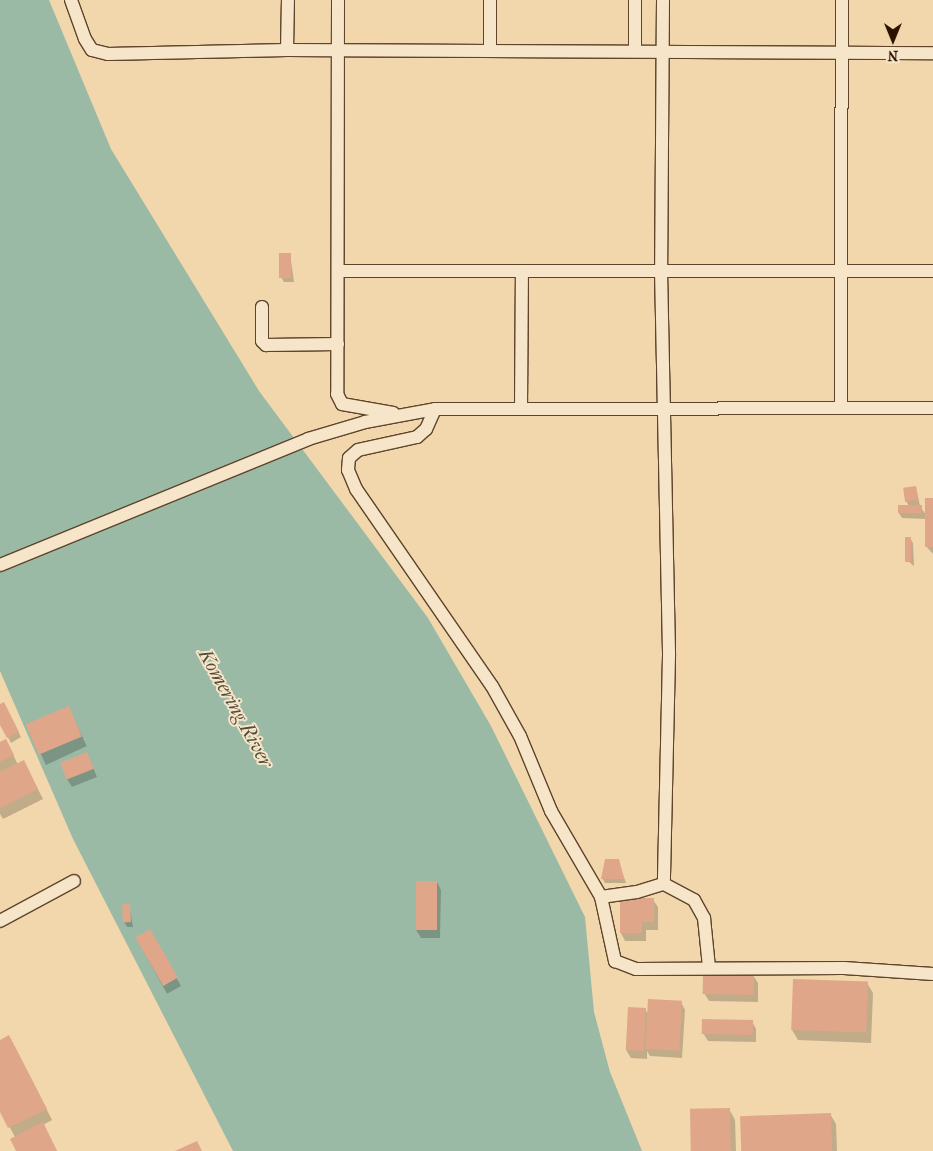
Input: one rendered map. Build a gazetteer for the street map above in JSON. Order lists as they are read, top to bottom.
{
  "water": ["Komering River"],
  "north": "bottom"
}
